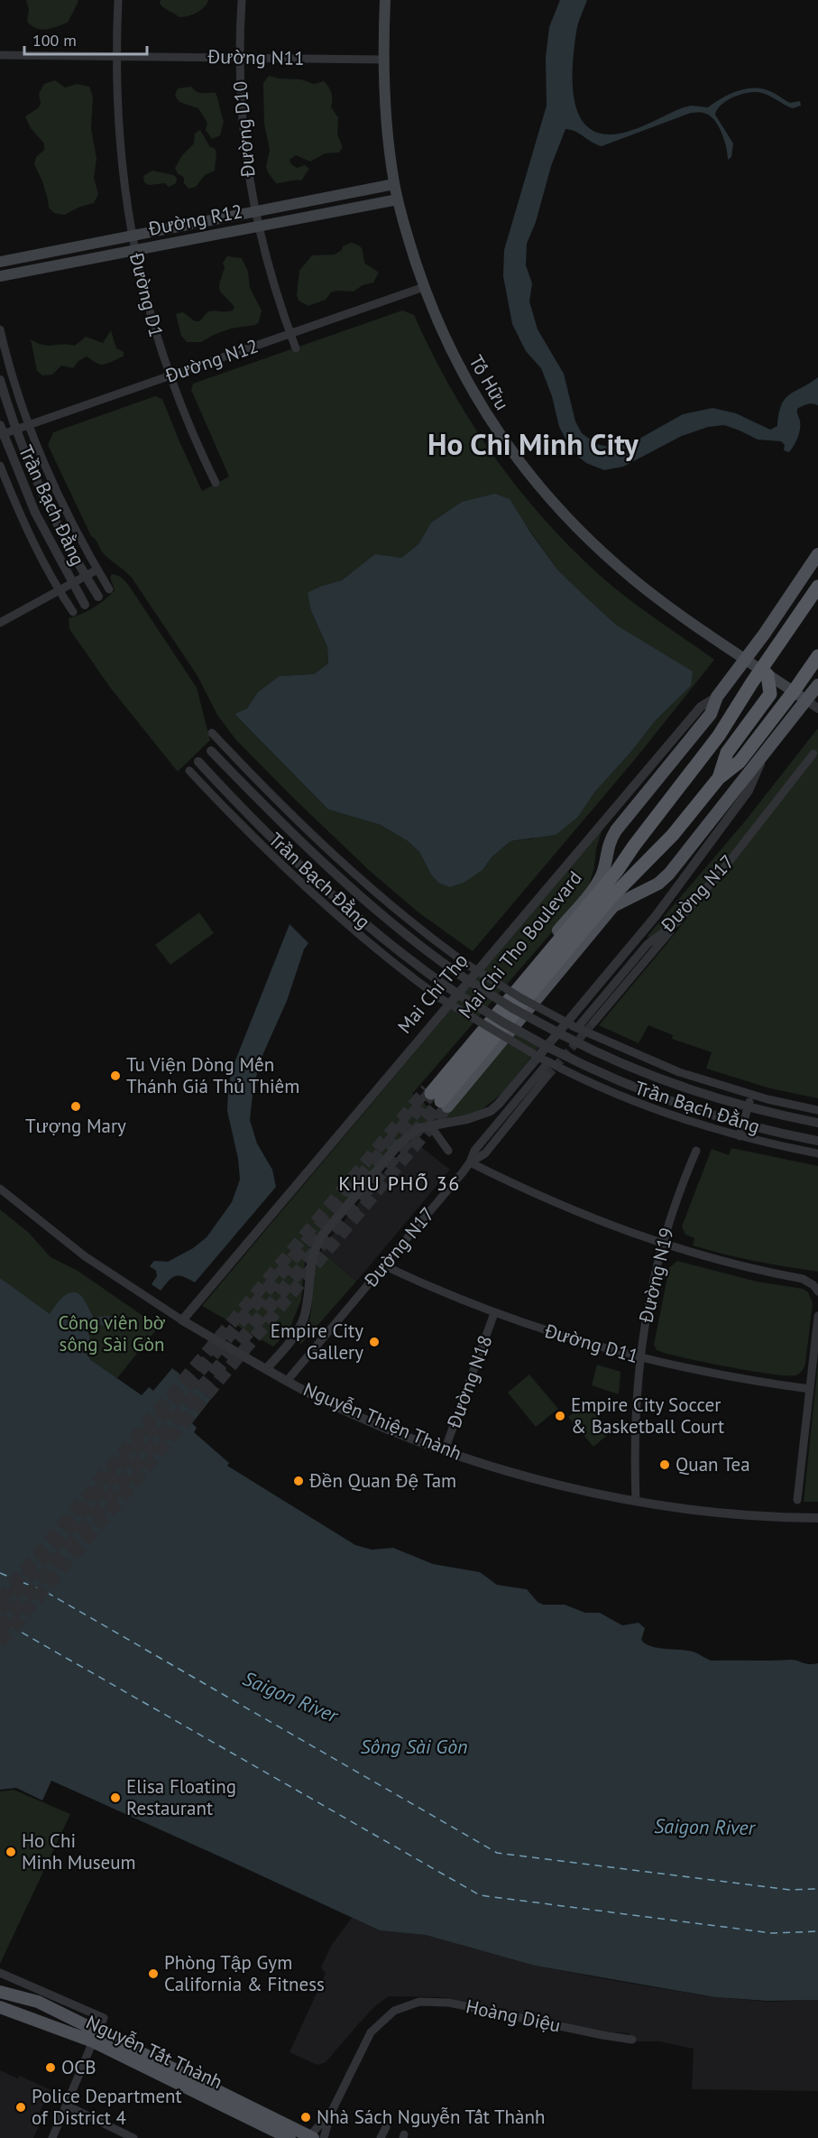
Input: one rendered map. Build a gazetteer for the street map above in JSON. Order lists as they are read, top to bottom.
{
  "streets": {
    "highway": ["Mai Chi Tho Boulevard"],
    "main road": ["Đường R12", "Tố Hữu", "Nguyễn Tất Thành"],
    "street": [
      "Đường N11",
      "Đường D10",
      "Đường D1",
      "Đường N12",
      "Trần Bạch Đằng",
      "Đường N17",
      "Mai Chí Thọ",
      "Đường N19",
      "Đường D11",
      "Đường N18",
      "Nguyễn Thiện Thành"
    ]
  },
  "crossings": [
    ["Đường N11", "Đường D10"],
    ["Đường N11", "Đường D1"],
    ["Đường N11", "Tố Hữu"],
    ["Đường D10", "Đường R12"],
    ["Đường D10", "Đường N12"],
    ["Đường R12", "Đường D1"],
    ["Đường R12", "Tố Hữu"],
    ["Đường D1", "Đường N12"],
    ["Đường N12", "Tố Hữu"],
    ["Đường N12", "Trần Bạch Đằng"],
    ["Tố Hữu", "Mai Chi Tho Boulevard"],
    ["Đường N17", "Đường D11"],
    ["Đường N17", "Nguyễn Thiện Thành"],
    ["Mai Chi Tho Boulevard", "Mai Chí Thọ"],
    ["Mai Chí Thọ", "Nguyễn Thiện Thành"],
    ["Đường N19", "Đường D11"],
    ["Đường N19", "Nguyễn Thiện Thành"],
    ["Đường D11", "Đường N18"],
    ["Đường N18", "Nguyễn Thiện Thành"]
  ],
  "districts": ["Ho Chi Minh City", "KHU PHỐ 36"],
  "water": ["Saigon River", "Sông Sài Gòn"],
  "parks": ["Công viên bờ sông Sài Gòn"],
  "places": [
    "Tu Viện Dòng Mến Thánh Giá Thủ Thiêm",
    "Tượng Mary",
    "Empire City Gallery",
    "Empire City Soccer & Basketball Court",
    "Quan Tea",
    "Đền Quan Đệ Tam",
    "Elisa Floating Restaurant",
    "Ho Chi Minh Museum",
    "Phòng Tập Gym California & Fitness",
    "OCB",
    "Police Department of District 4",
    "Nhà Sách Nguyễn Tất Thành"
  ],
  "scale_bar": "100 m"
}
